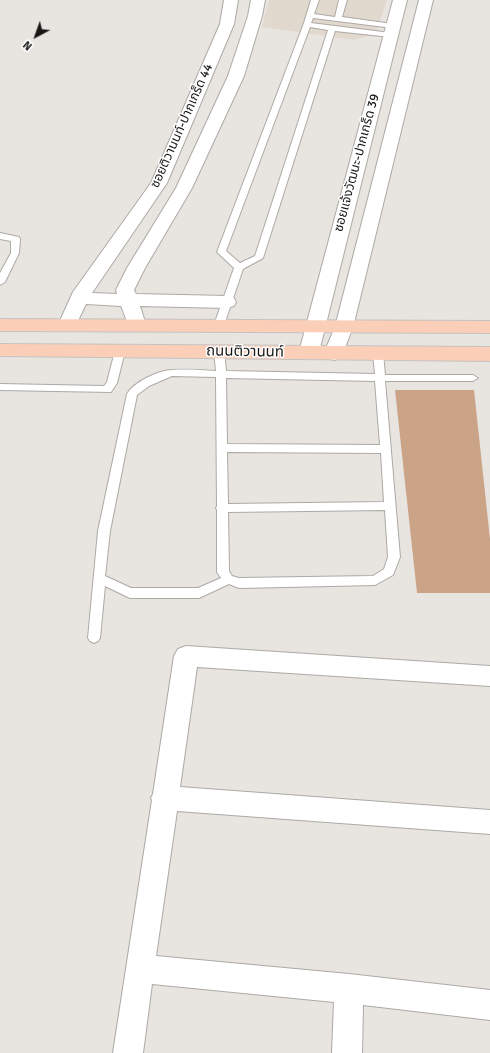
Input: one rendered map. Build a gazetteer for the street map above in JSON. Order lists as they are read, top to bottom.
{
  "streets": {
    "main road": ["ถนนติวานนท์"],
    "street": ["ซอยติวานนท์-ปากเกร็ด 44", "ซอยแจ้งวัฒนะ-ปากเกร็ด 39"]
  },
  "crossings": [
    ["ซอยติวานนท์-ปากเกร็ด 44", "ถนนติวานนท์"],
    ["ซอยแจ้งวัฒนะ-ปากเกร็ด 39", "ถนนติวานนท์"]
  ],
  "north": "bottom left"
}
